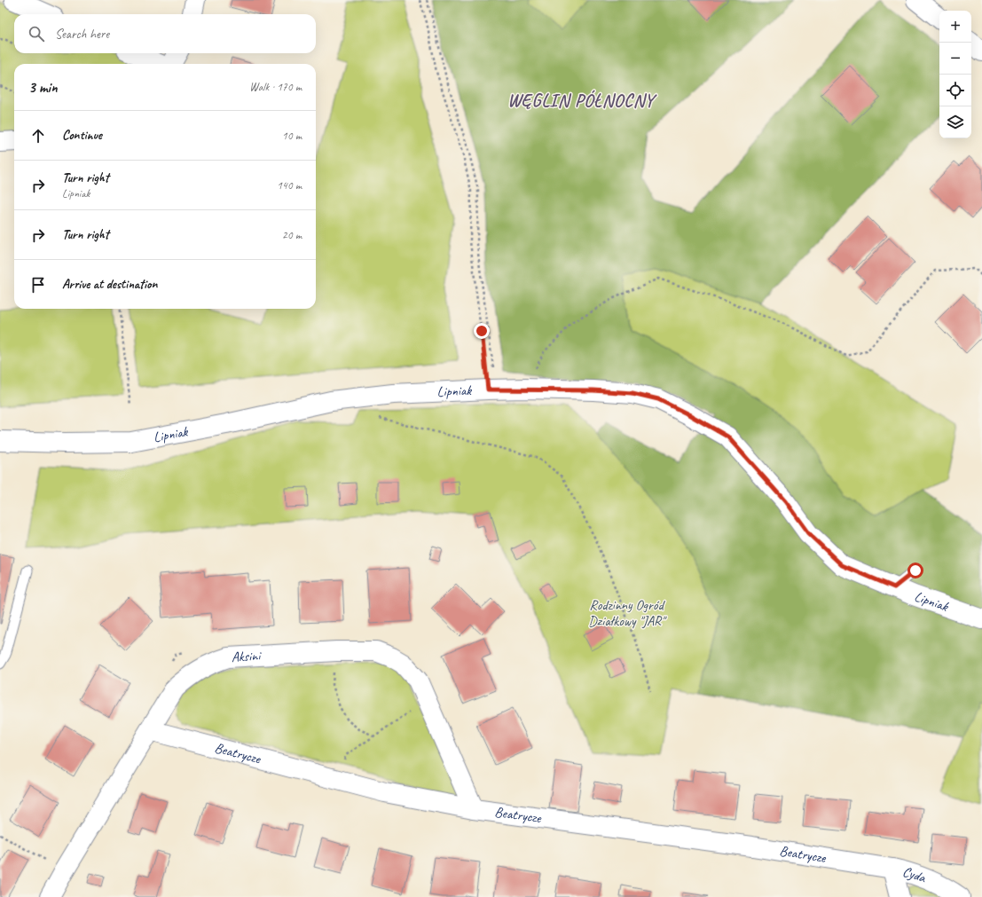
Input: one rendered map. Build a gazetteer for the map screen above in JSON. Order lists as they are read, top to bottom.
{
  "streets": {
    "street": [
      "Lipniak",
      "Aksini",
      "Beatrycze",
      "Cyda"
    ]
  },
  "crossings": [
    ["Aksini", "Beatrycze"],
    ["Beatrycze", "Cyda"]
  ],
  "districts": ["WĘGLIN PÓŁNOCNY"],
  "parks": ["Rodzinny Ogród Działkowy \"JAR\""],
  "page": {
    "map_buttons": ["+", "−"],
    "search": "Search here",
    "heading": ["3 min", "Walk · 170 m"],
    "list": [
      ["Continue", "10 m"],
      ["Turn right", "Lipniak", "140 m"],
      ["Turn right", "20 m"],
      "Arrive at destination"
    ]
  }
}
